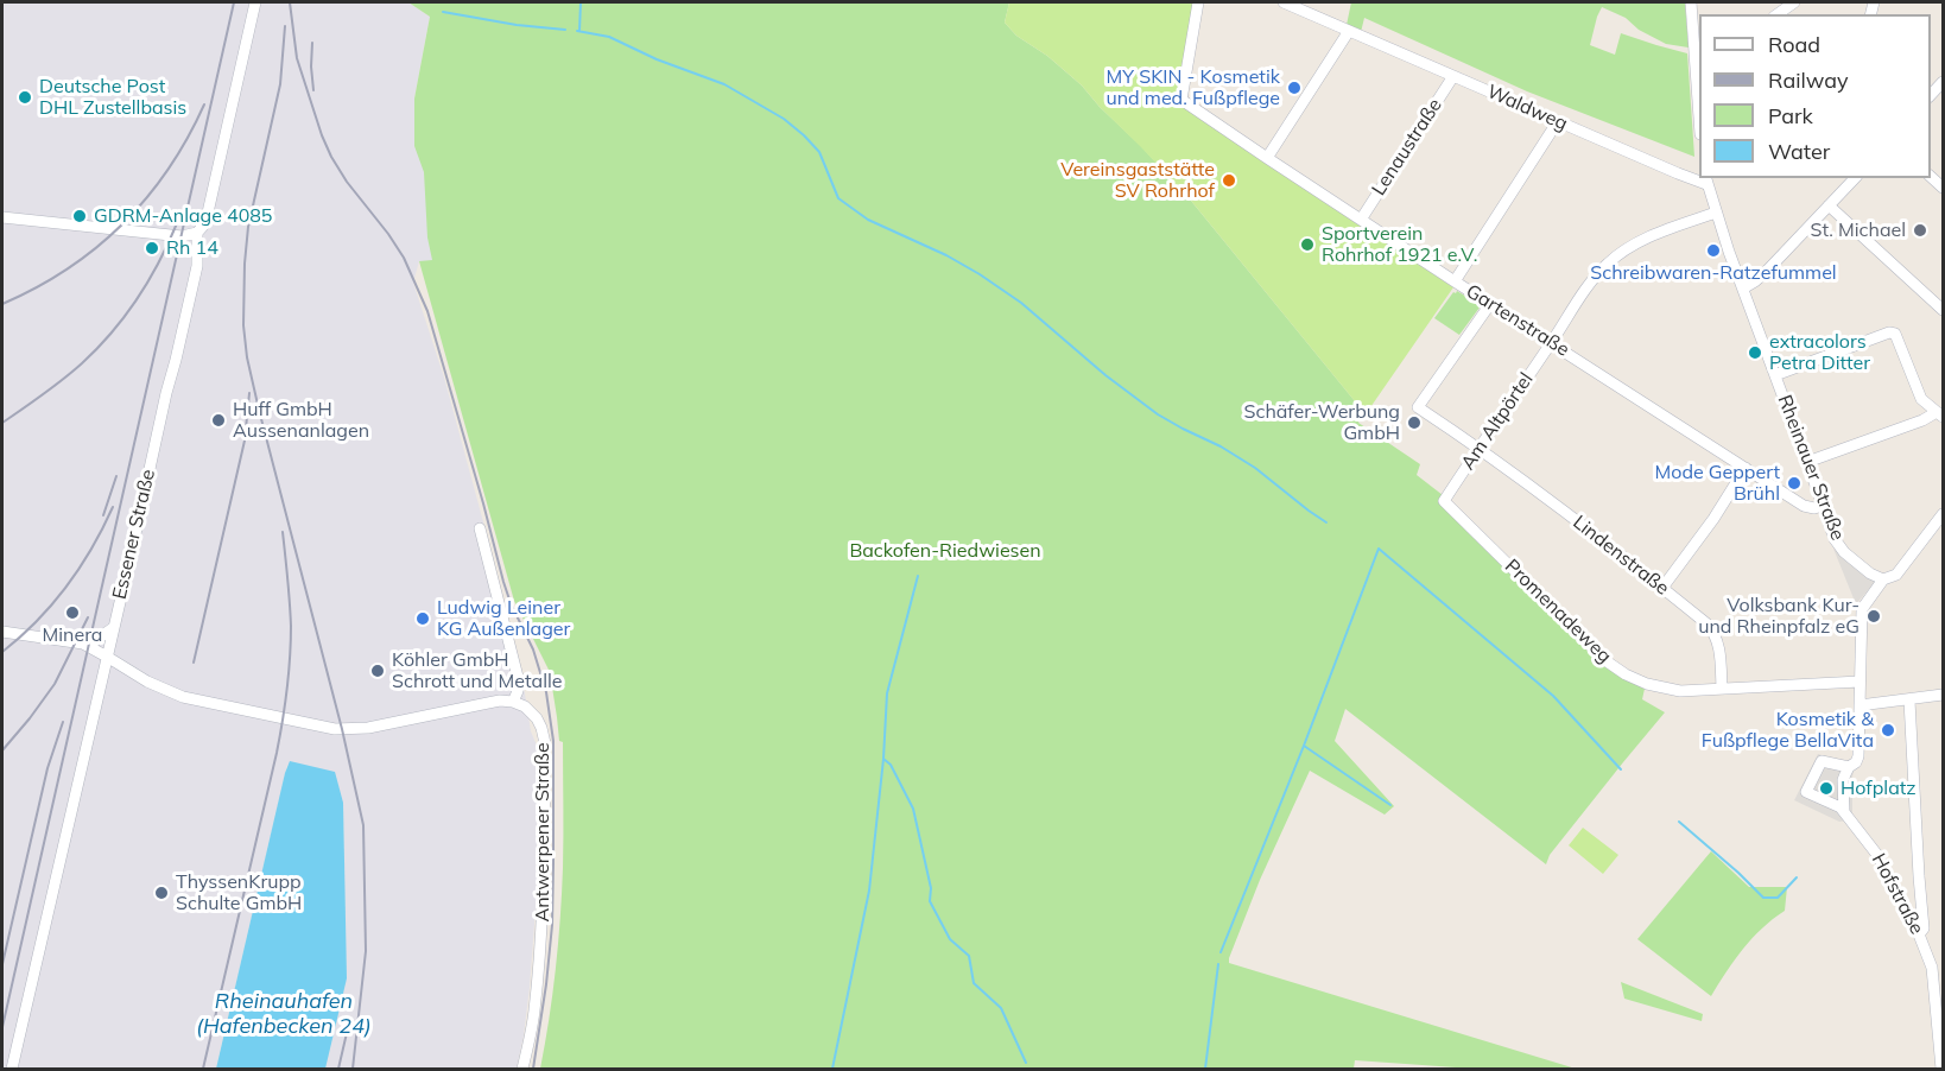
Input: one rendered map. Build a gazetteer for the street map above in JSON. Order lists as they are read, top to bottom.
{
  "streets": {
    "street": [
      "Waldweg",
      "Lenaustraße",
      "Gartenstraße",
      "Am Altpörtel",
      "Rheinauer Straße",
      "Essener Straße",
      "Lindenstraße",
      "Promenadeweg",
      "Antwerpener Straße",
      "Hofstraße"
    ]
  },
  "crossings": [
    ["Waldweg", "Lenaustraße"],
    ["Waldweg", "Rheinauer Straße"],
    ["Lenaustraße", "Gartenstraße"],
    ["Gartenstraße", "Am Altpörtel"],
    ["Gartenstraße", "Rheinauer Straße"],
    ["Gartenstraße", "Lindenstraße"],
    ["Am Altpörtel", "Rheinauer Straße"],
    ["Am Altpörtel", "Lindenstraße"],
    ["Am Altpörtel", "Promenadeweg"],
    ["Lindenstraße", "Promenadeweg"]
  ],
  "water": ["Rheinauhafen (Hafenbecken 24)"],
  "parks": ["Backofen-Riedwiesen"],
  "places": [
    "MY SKIN - Kosmetik und med. Fußpflege",
    "Deutsche Post DHL Zustellbasis",
    "Vereinsgaststätte SV Rohrhof",
    "GDRM-Anlage 4085",
    "St. Michael",
    "Sportverein Rohrhof 1921 e.V.",
    "Rh 14",
    "Schreibwaren-Ratzefummel",
    "extracolors Petra Ditter",
    "Huff GmbH Aussenanlagen",
    "Schäfer-Werbung GmbH",
    "Mode Geppert Brühl",
    "Minera",
    "Volksbank Kur- und Rheinpfalz eG",
    "Ludwig Leiner KG Außenlager",
    "Köhler GmbH Schrott und Metalle",
    "Kosmetik & Fußpflege BellaVita",
    "Hofplatz",
    "ThyssenKrupp Schulte GmbH"
  ],
  "legend": [
    "Road",
    "Railway",
    "Park",
    "Water"
  ]
}
